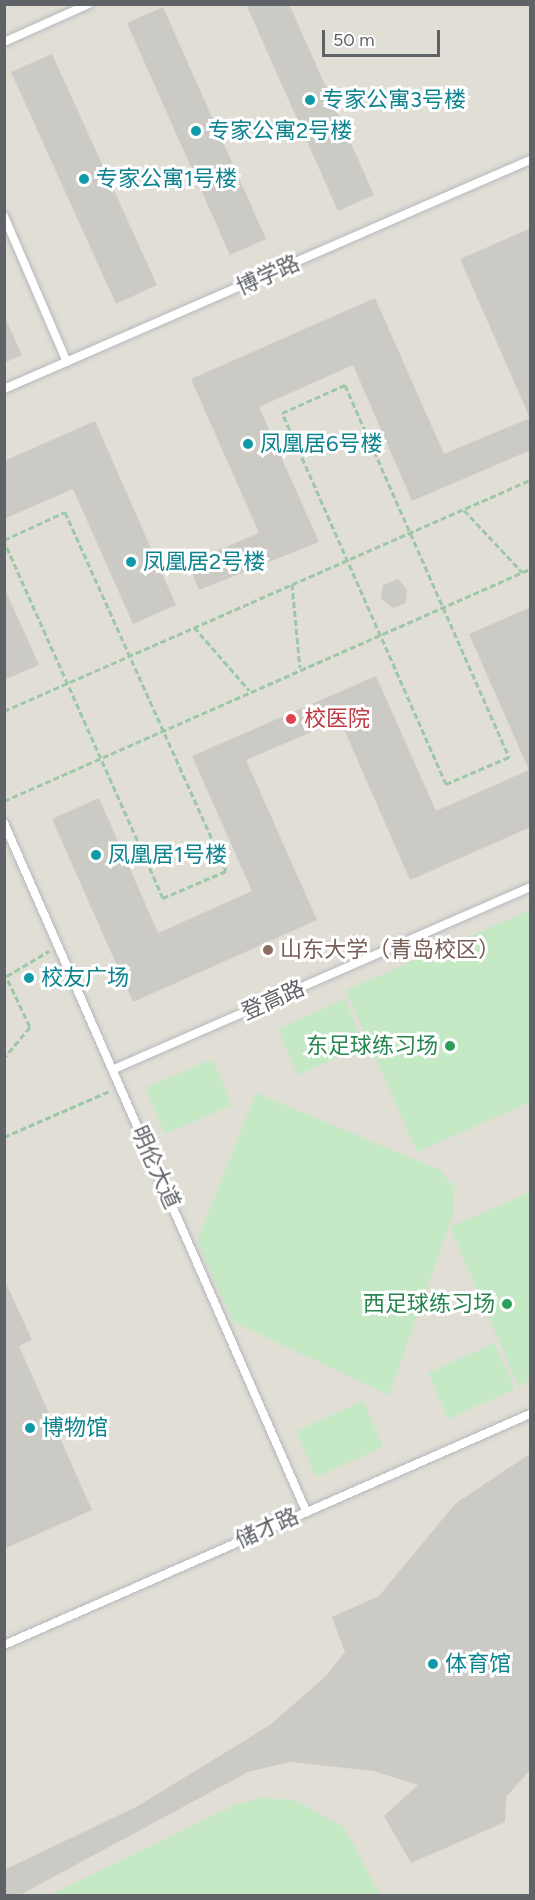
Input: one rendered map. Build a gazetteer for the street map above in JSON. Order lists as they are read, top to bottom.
{
  "streets": {
    "lane": [
      "博学路",
      "登高路",
      "明伦大道",
      "储才路"
    ]
  },
  "crossings": [
    ["登高路", "明伦大道"],
    ["明伦大道", "储才路"]
  ],
  "places": [
    "专家公寓3号楼",
    "专家公寓2号楼",
    "专家公寓1号楼",
    "凤凰居6号楼",
    "凤凰居2号楼",
    "校医院",
    "凤凰居1号楼",
    "山东大学（青岛校区）",
    "校友广场",
    "东足球练习场",
    "西足球练习场",
    "博物馆",
    "体育馆"
  ],
  "scale_bar": "50 m"
}
